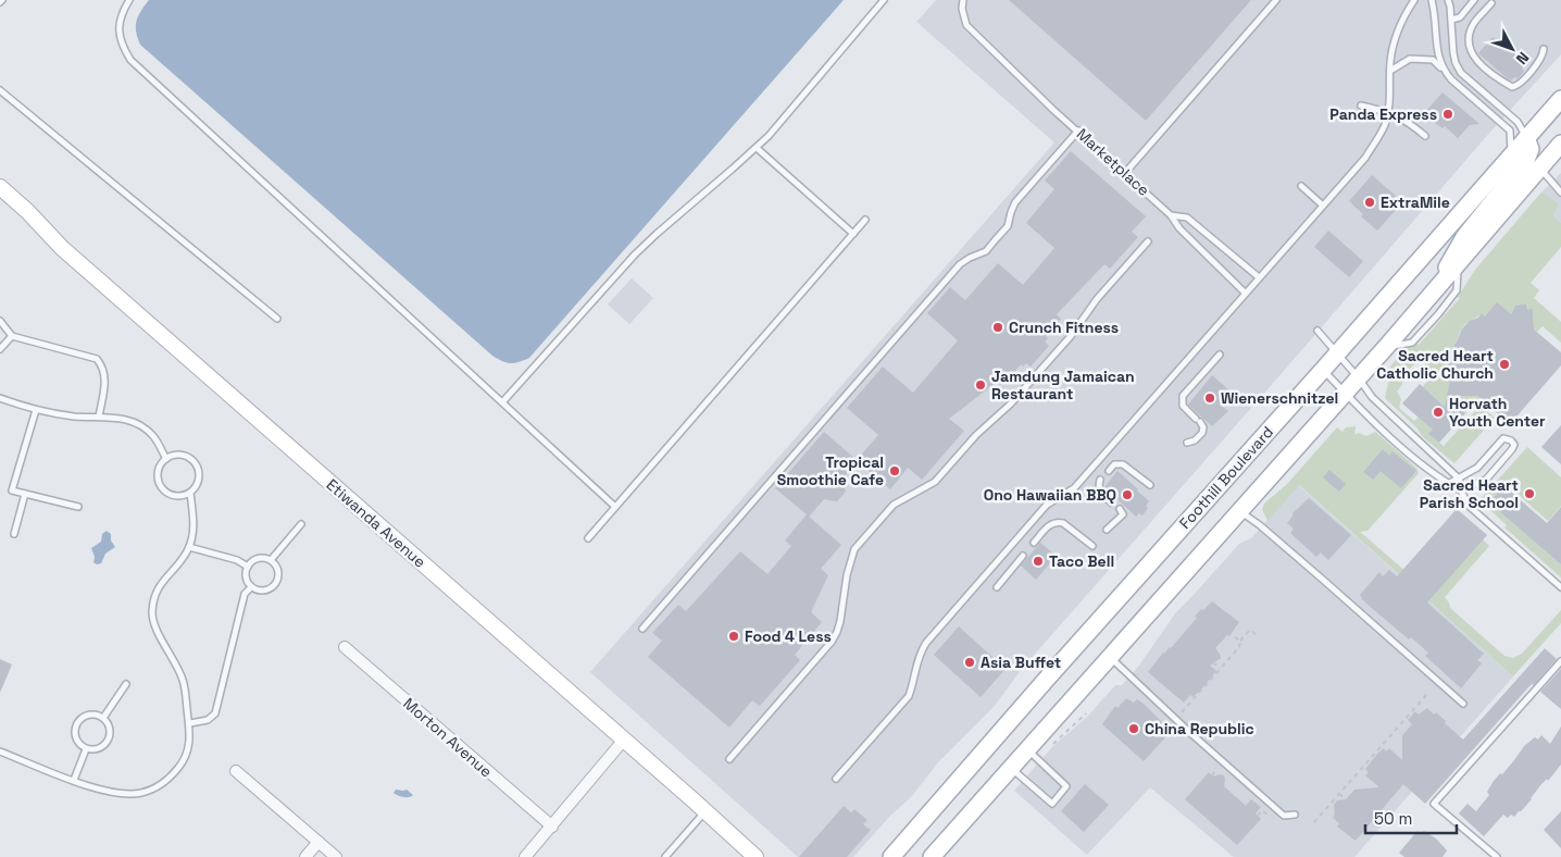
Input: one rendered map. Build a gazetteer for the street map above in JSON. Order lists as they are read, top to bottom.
{
  "streets": {
    "main road": ["Foothill Boulevard", "Etiwanda Avenue"],
    "street": ["Morton Avenue"],
    "lane": ["Marketplace"]
  },
  "places": [
    "Panda Express",
    "ExtraMile",
    "Crunch Fitness",
    "Sacred Heart Catholic Church",
    "Jamdung Jamaican Restaurant",
    "Wienerschnitzel",
    "Horvath Youth Center",
    "Tropical Smoothie Cafe",
    "Sacred Heart Parish School",
    "Ono Hawaiian BBQ",
    "Taco Bell",
    "Food 4 Less",
    "Asia Buffet",
    "China Republic"
  ],
  "scale_bar": "50 m",
  "north": "bottom right"
}
